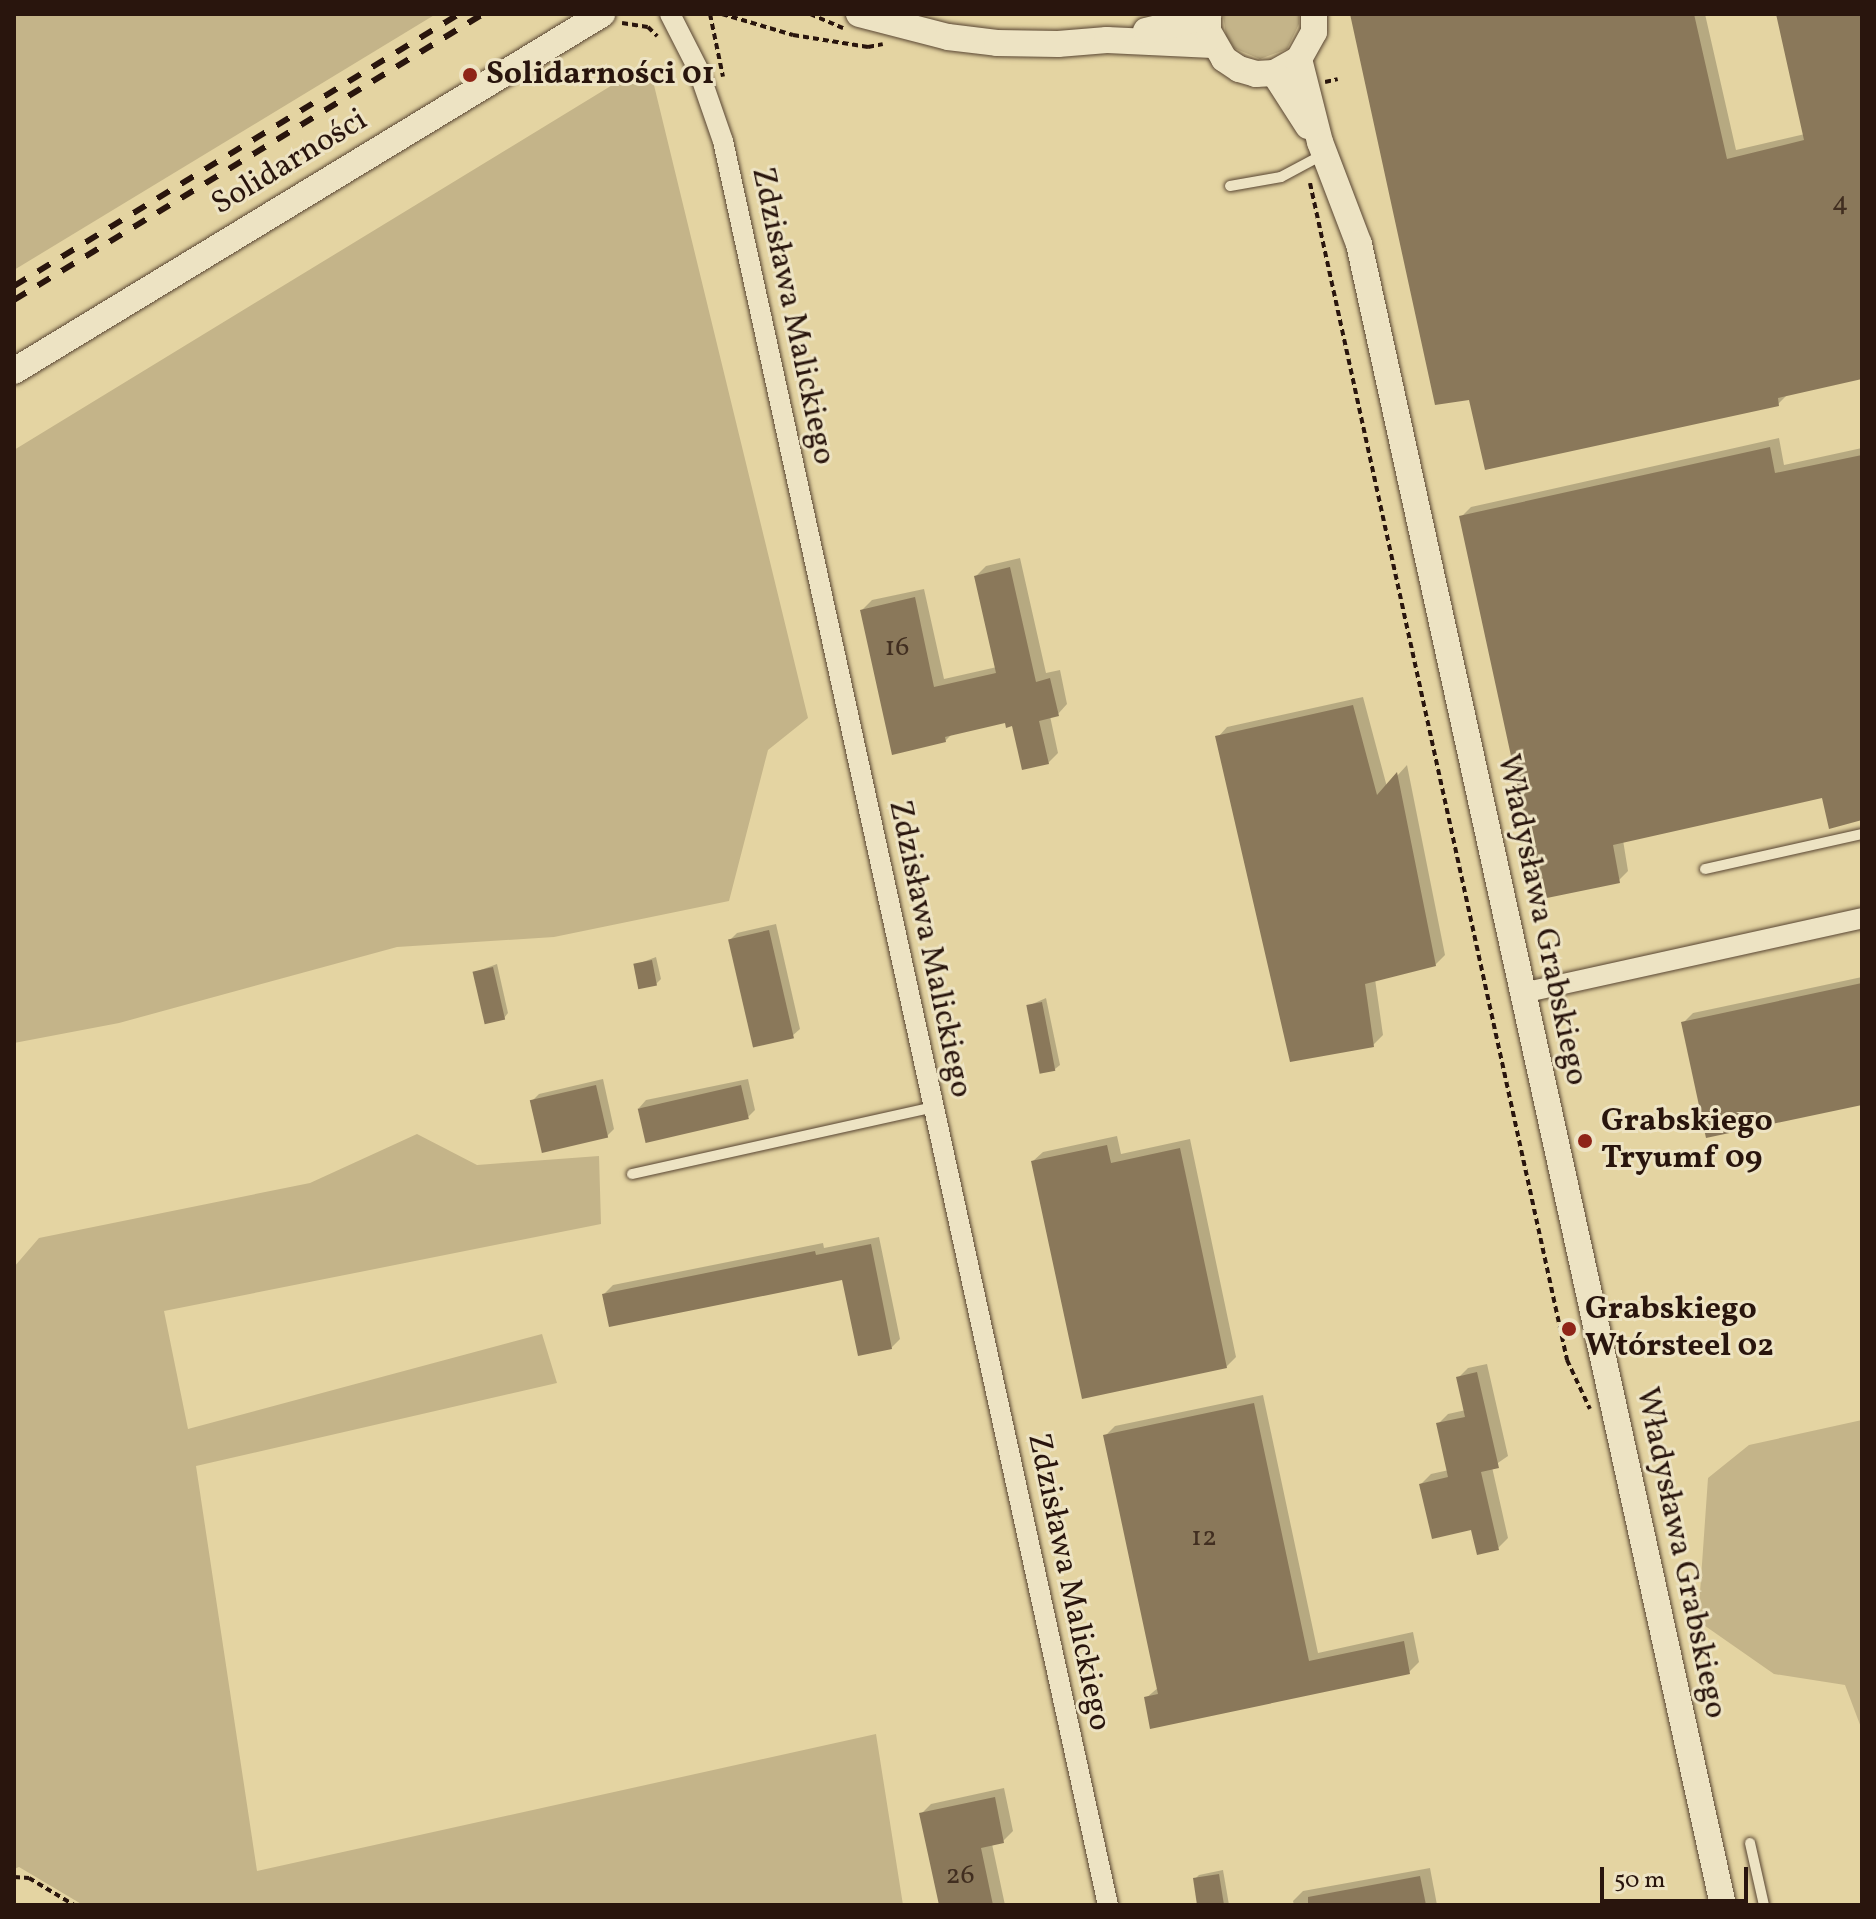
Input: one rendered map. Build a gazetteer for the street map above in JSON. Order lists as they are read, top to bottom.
{
  "streets": {
    "street": ["Solidarności", "Zdzisława Malickiego", "Władysława Grabskiego"]
  },
  "places": ["Solidarności 01", "Grabskiego Tryumf 09", "Grabskiego Wtórsteel 02"],
  "house_numbers": [
    "4",
    "16",
    "12",
    "26"
  ],
  "scale_bar": "50 m"
}
